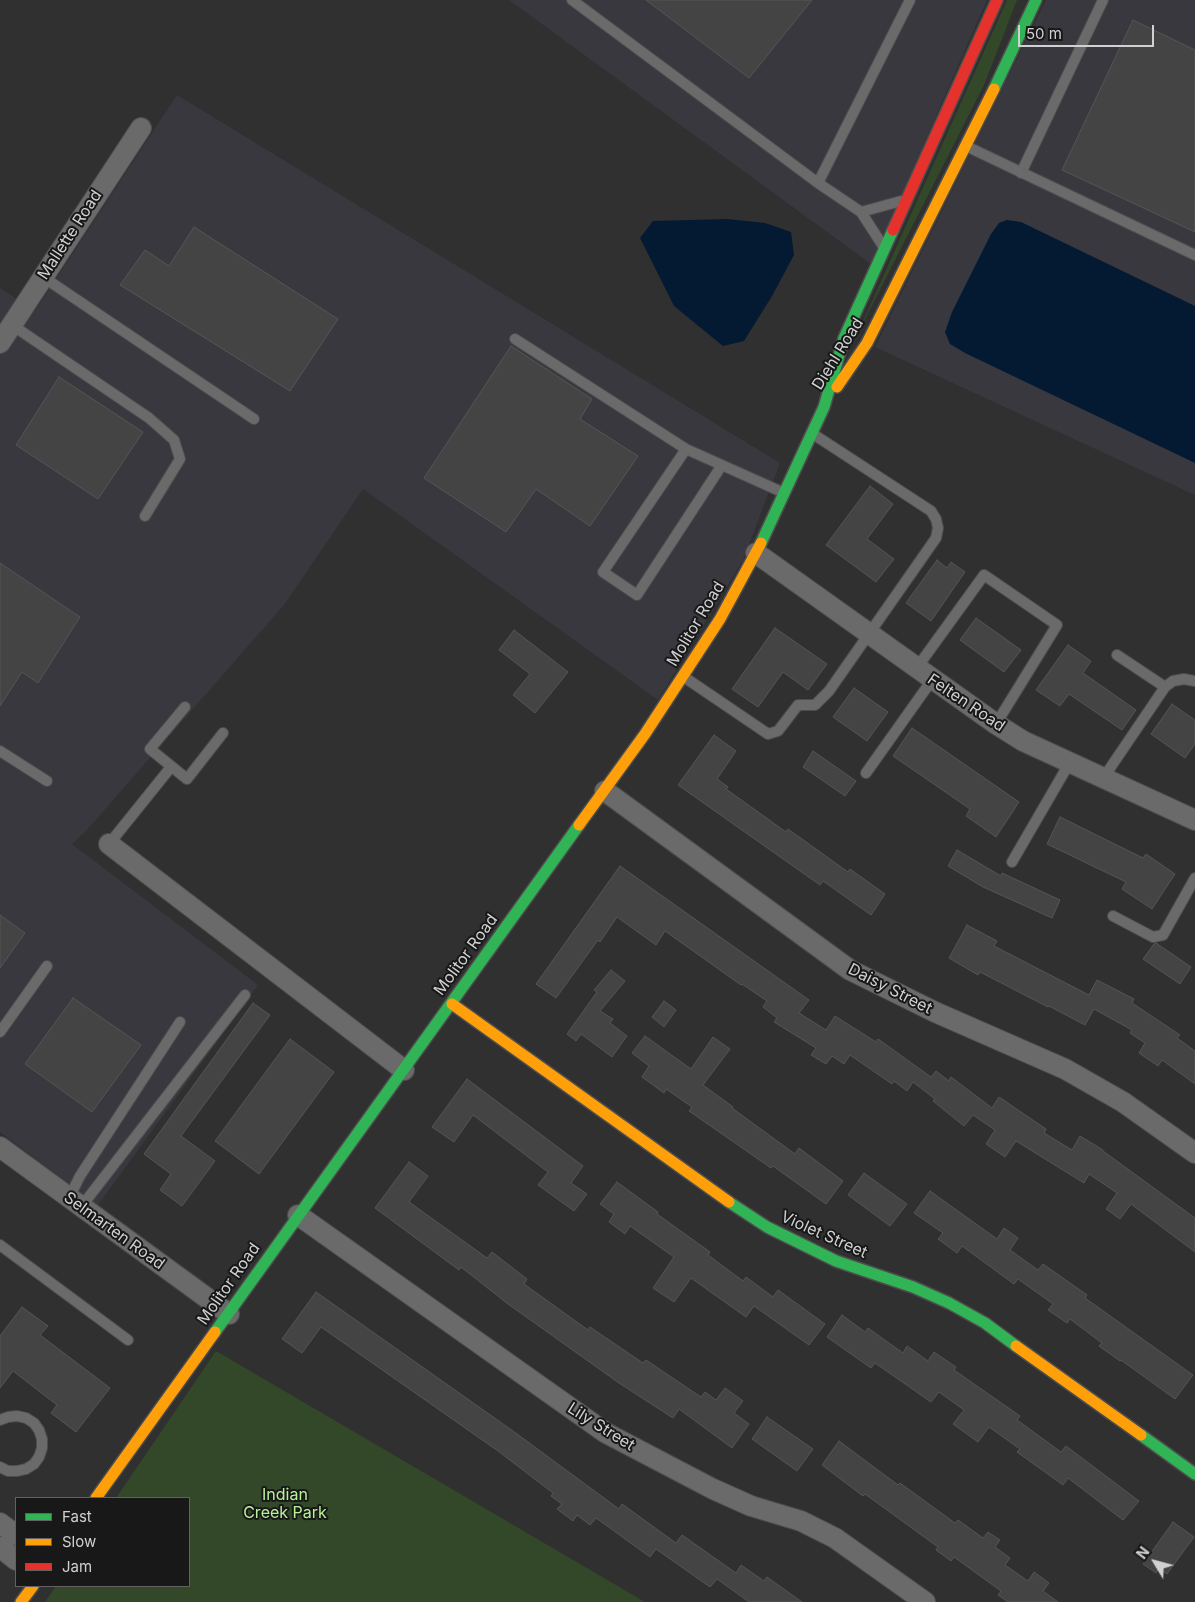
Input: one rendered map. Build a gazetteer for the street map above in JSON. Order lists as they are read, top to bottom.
{
  "streets": {
    "street": [
      "Mallette Road",
      "Diehl Road",
      "Molitor Road",
      "Felten Road",
      "Daisy Street",
      "Selmarten Road",
      "Violet Street",
      "Lily Street"
    ]
  },
  "crossings": [
    ["Diehl Road", "Molitor Road"],
    ["Molitor Road", "Felten Road"],
    ["Molitor Road", "Daisy Street"],
    ["Molitor Road", "Selmarten Road"],
    ["Molitor Road", "Violet Street"],
    ["Molitor Road", "Lily Street"]
  ],
  "parks": ["Indian Creek Park"],
  "legend": ["Fast", "Slow", "Jam"],
  "scale_bar": "50 m",
  "north": "top left"
}
